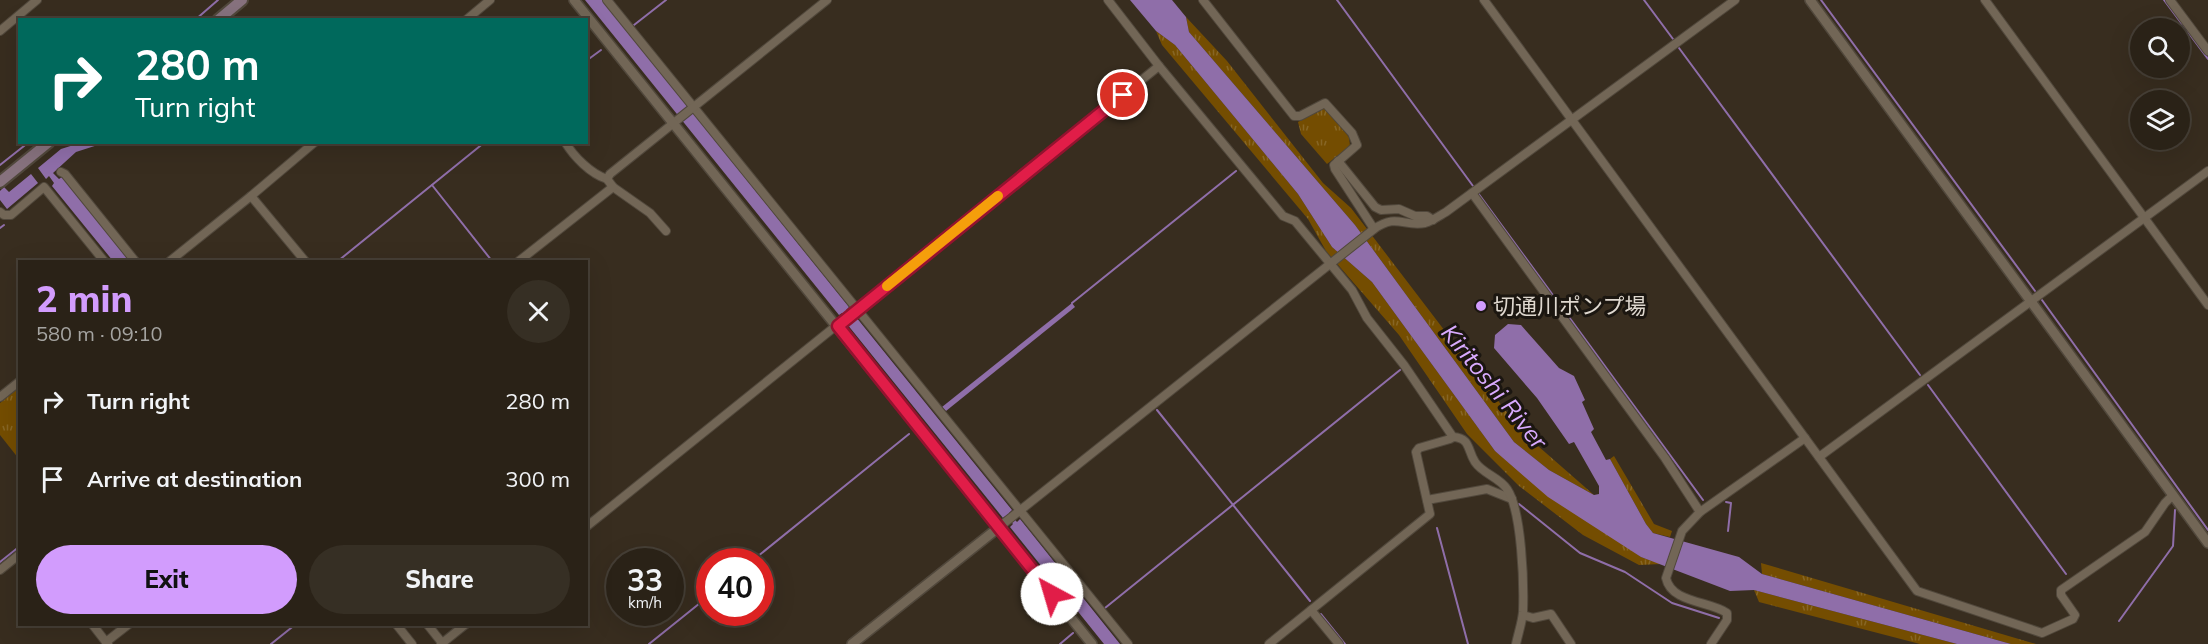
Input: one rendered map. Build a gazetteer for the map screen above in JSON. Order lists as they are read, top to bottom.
{
  "water": ["Kiritoshi River"],
  "places": ["切通川ポンプ場"],
  "page": {
    "turn": ["280 m", "Turn right"],
    "heading": ["2 min", "580 m · 09:10"],
    "list": [
      {
        "name": "Turn right",
        "value": "280 m"
      },
      {
        "name": "Arrive at destination",
        "value": "300 m"
      }
    ],
    "buttons": ["Exit", "Share"],
    "speed": "33 km/h",
    "limit": "40"
  }
}
